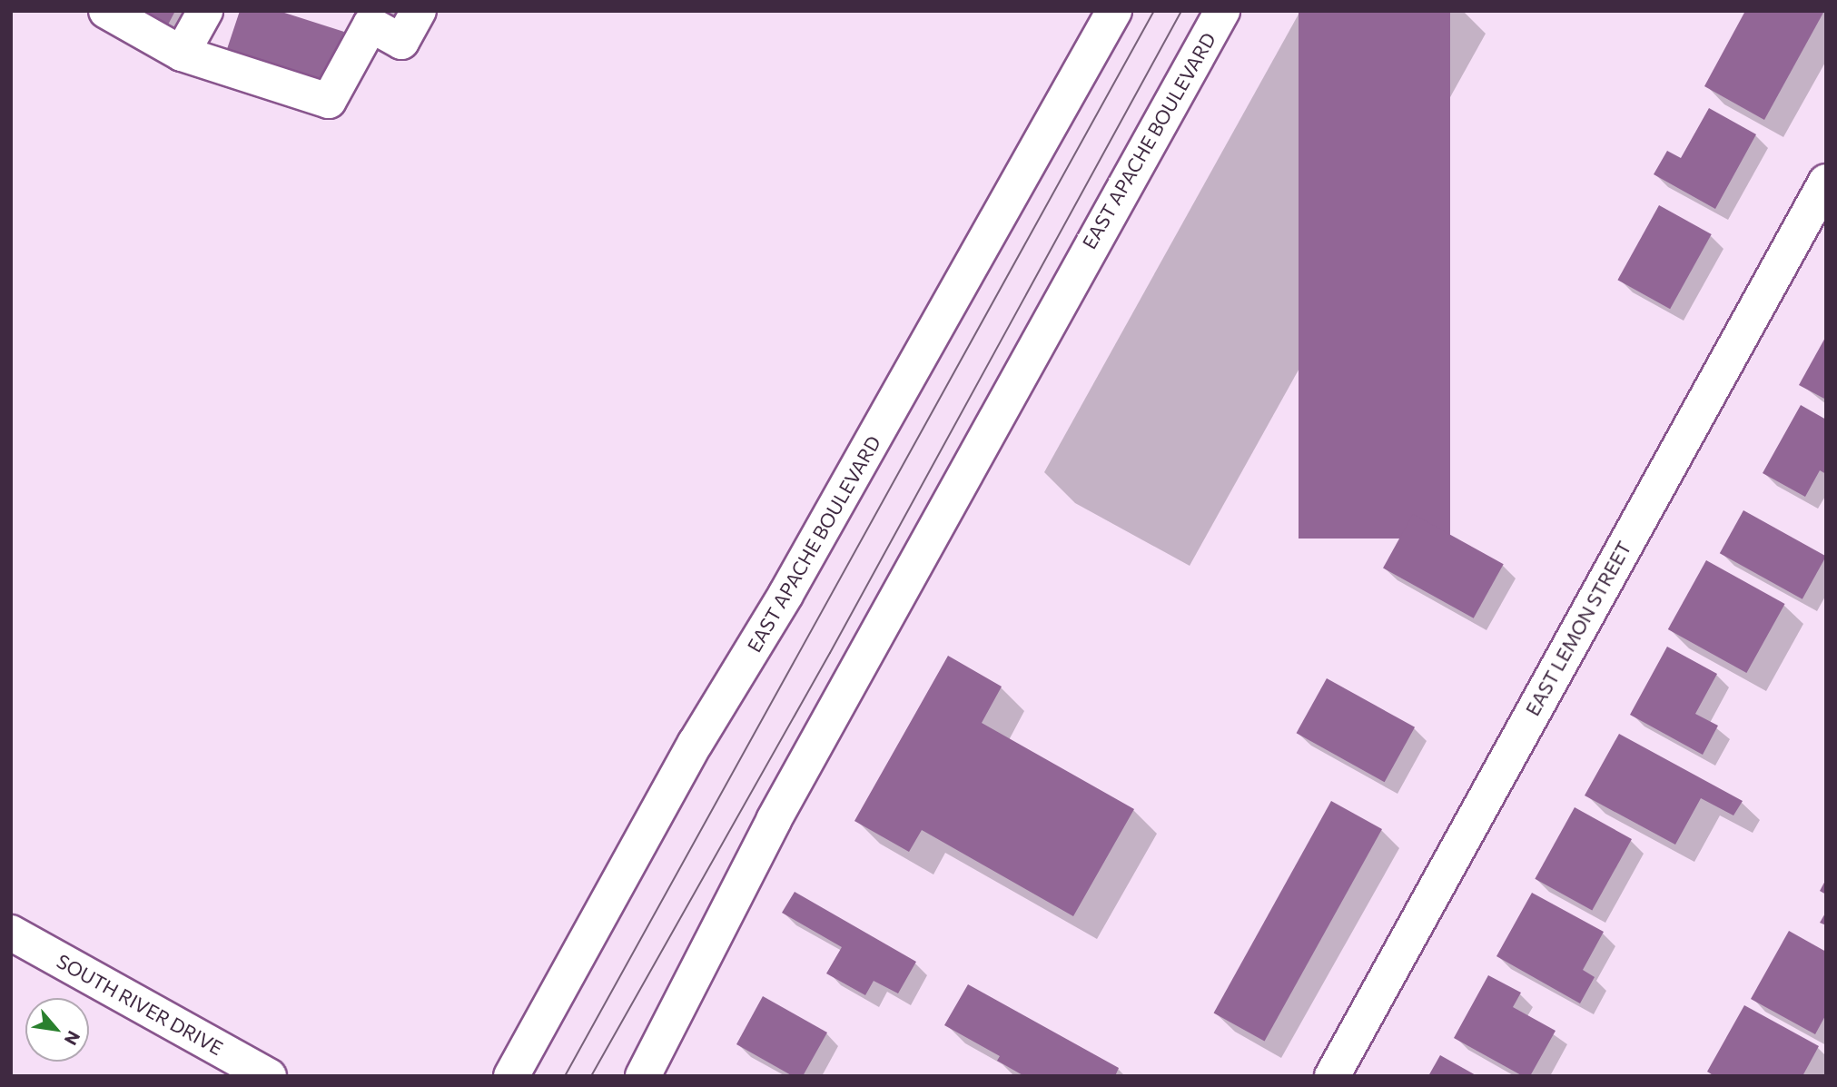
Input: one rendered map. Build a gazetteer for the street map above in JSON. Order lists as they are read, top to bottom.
{
  "streets": {
    "main road": ["EAST APACHE BOULEVARD", "EAST LEMON STREET", "SOUTH RIVER DRIVE"]
  },
  "north": "bottom right"
}
